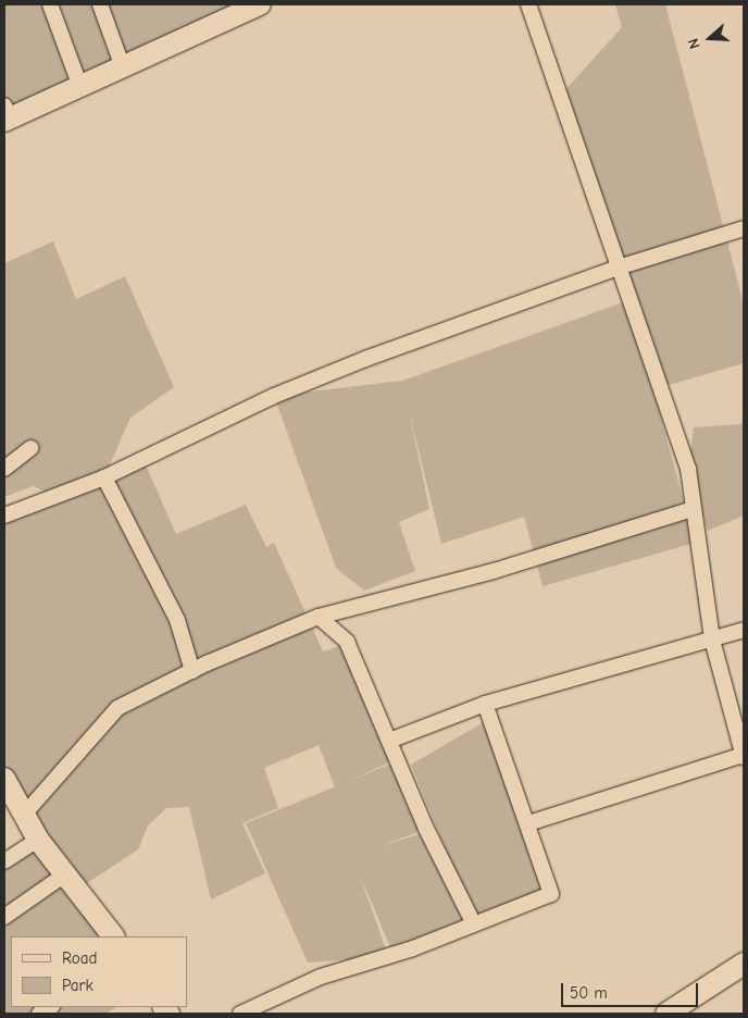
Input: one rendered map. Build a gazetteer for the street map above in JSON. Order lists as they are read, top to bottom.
{
  "legend": ["Road", "Park"],
  "scale_bar": "50 m",
  "north": "left"
}
